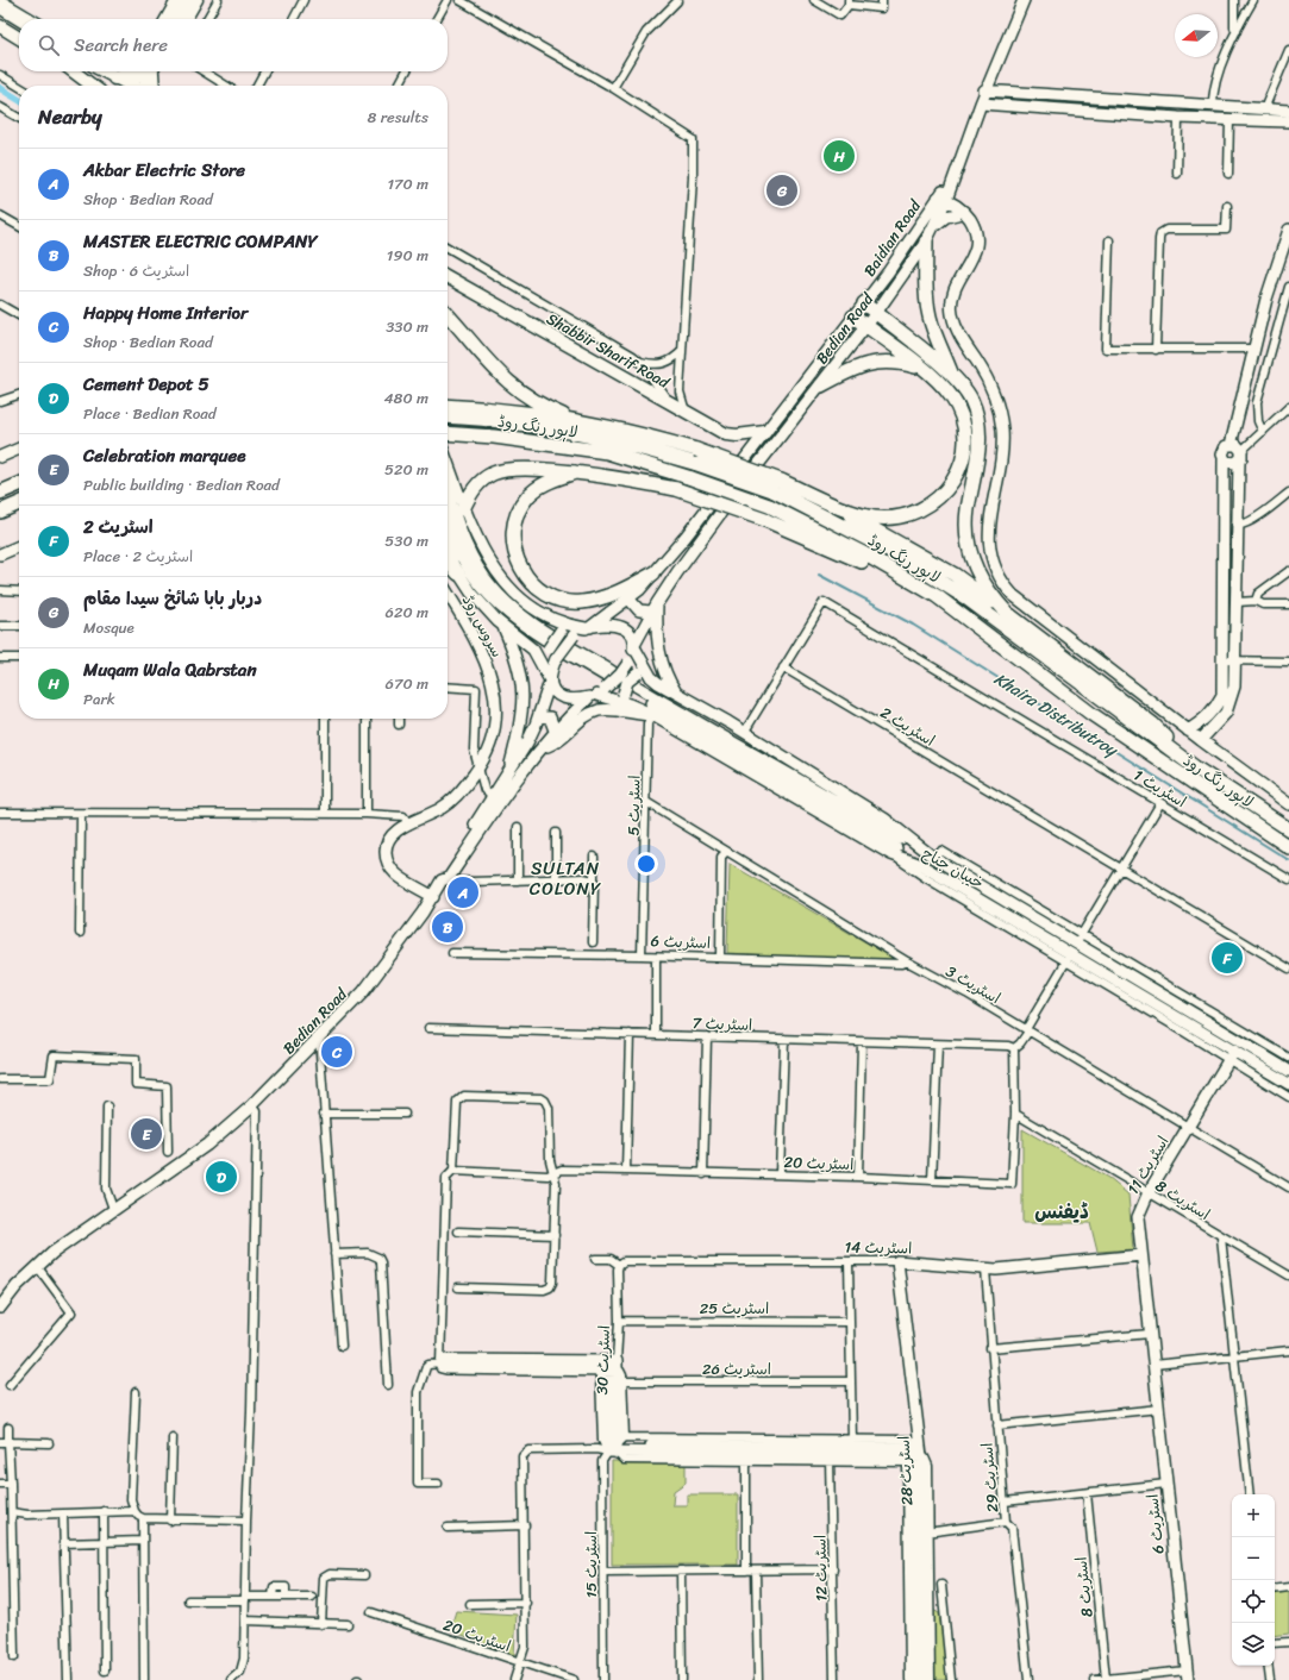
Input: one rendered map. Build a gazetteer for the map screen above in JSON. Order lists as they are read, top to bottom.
{
  "streets": {
    "highway": ["لاہور رنگ روڈ"],
    "main road": [
      "Baidian Road",
      "Bedian Road",
      "Shabbir Sharif Road",
      "سروس روڈ",
      "خیبان جناح",
      "اسٹریٹ 6",
      "اسٹریٹ 11",
      "اسٹریٹ 14",
      "اسٹریٹ 30",
      "اسٹریٹ 28"
    ],
    "street": [
      "اسٹریٹ 2",
      "اسٹریٹ 1",
      "اسٹریٹ 5",
      "اسٹریٹ 3",
      "اسٹریٹ 7",
      "اسٹریٹ 20",
      "اسٹریٹ 8",
      "اسٹریٹ 25",
      "اسٹریٹ 26",
      "اسٹریٹ 29",
      "اسٹریٹ 15",
      "اسٹریٹ 12"
    ]
  },
  "crossings": [
    ["Baidian Road", "Bedian Road"],
    ["Baidian Road", "Shabbir Sharif Road"],
    ["Bedian Road", "سروس روڈ"],
    ["Bedian Road", "خیبان جناح"],
    ["اسٹریٹ 2", "اسٹریٹ 1"],
    ["اسٹریٹ 5", "خیبان جناح"],
    ["اسٹریٹ 5", "اسٹریٹ 6"],
    ["اسٹریٹ 5", "اسٹریٹ 3"],
    ["خیبان جناح", "اسٹریٹ 11"],
    ["اسٹریٹ 6", "اسٹریٹ 3"],
    ["اسٹریٹ 6", "اسٹریٹ 11"],
    ["اسٹریٹ 3", "اسٹریٹ 11"],
    ["اسٹریٹ 20", "اسٹریٹ 8"],
    ["اسٹریٹ 11", "اسٹریٹ 8"],
    ["اسٹریٹ 11", "اسٹریٹ 14"],
    ["اسٹریٹ 14", "اسٹریٹ 30"],
    ["اسٹریٹ 14", "اسٹریٹ 28"],
    ["اسٹریٹ 14", "اسٹریٹ 29"],
    ["اسٹریٹ 25", "اسٹریٹ 30"],
    ["اسٹریٹ 30", "اسٹریٹ 15"]
  ],
  "districts": ["SULTAN COLONY", "ڈیفنس"],
  "water": ["Khaira Distributroy"],
  "north": "left",
  "page": {
    "search": "Search here",
    "heading": ["Nearby", "8 results"],
    "pins": [
      "H",
      "G",
      "A",
      "B",
      "F",
      "C",
      "E",
      "D"
    ],
    "list": [
      {
        "mark": "A",
        "name": "Akbar Electric Store",
        "note": "Shop · Bedian Road",
        "value": "170 m"
      },
      {
        "mark": "B",
        "name": "MASTER ELECTRIC COMPANY",
        "note": "Shop · اسٹریٹ 6",
        "value": "190 m"
      },
      {
        "mark": "C",
        "name": "Happy Home Interior",
        "note": "Shop · Bedian Road",
        "value": "330 m"
      },
      {
        "mark": "D",
        "name": "Cement Depot 5",
        "note": "Place · Bedian Road",
        "value": "480 m"
      },
      {
        "mark": "E",
        "name": "Celebration marquee",
        "note": "Public building · Bedian Road",
        "value": "520 m"
      },
      {
        "mark": "F",
        "name": "اسٹریٹ 2",
        "note": "Place · اسٹریٹ 2",
        "value": "530 m"
      },
      {
        "mark": "G",
        "name": "دربار بابا شائخ سیدا مقام",
        "note": "Mosque",
        "value": "620 m"
      },
      {
        "mark": "H",
        "name": "Muqam Wala Qabrstan",
        "note": "Park",
        "value": "670 m"
      }
    ],
    "map_buttons": ["+", "−"]
  }
}
